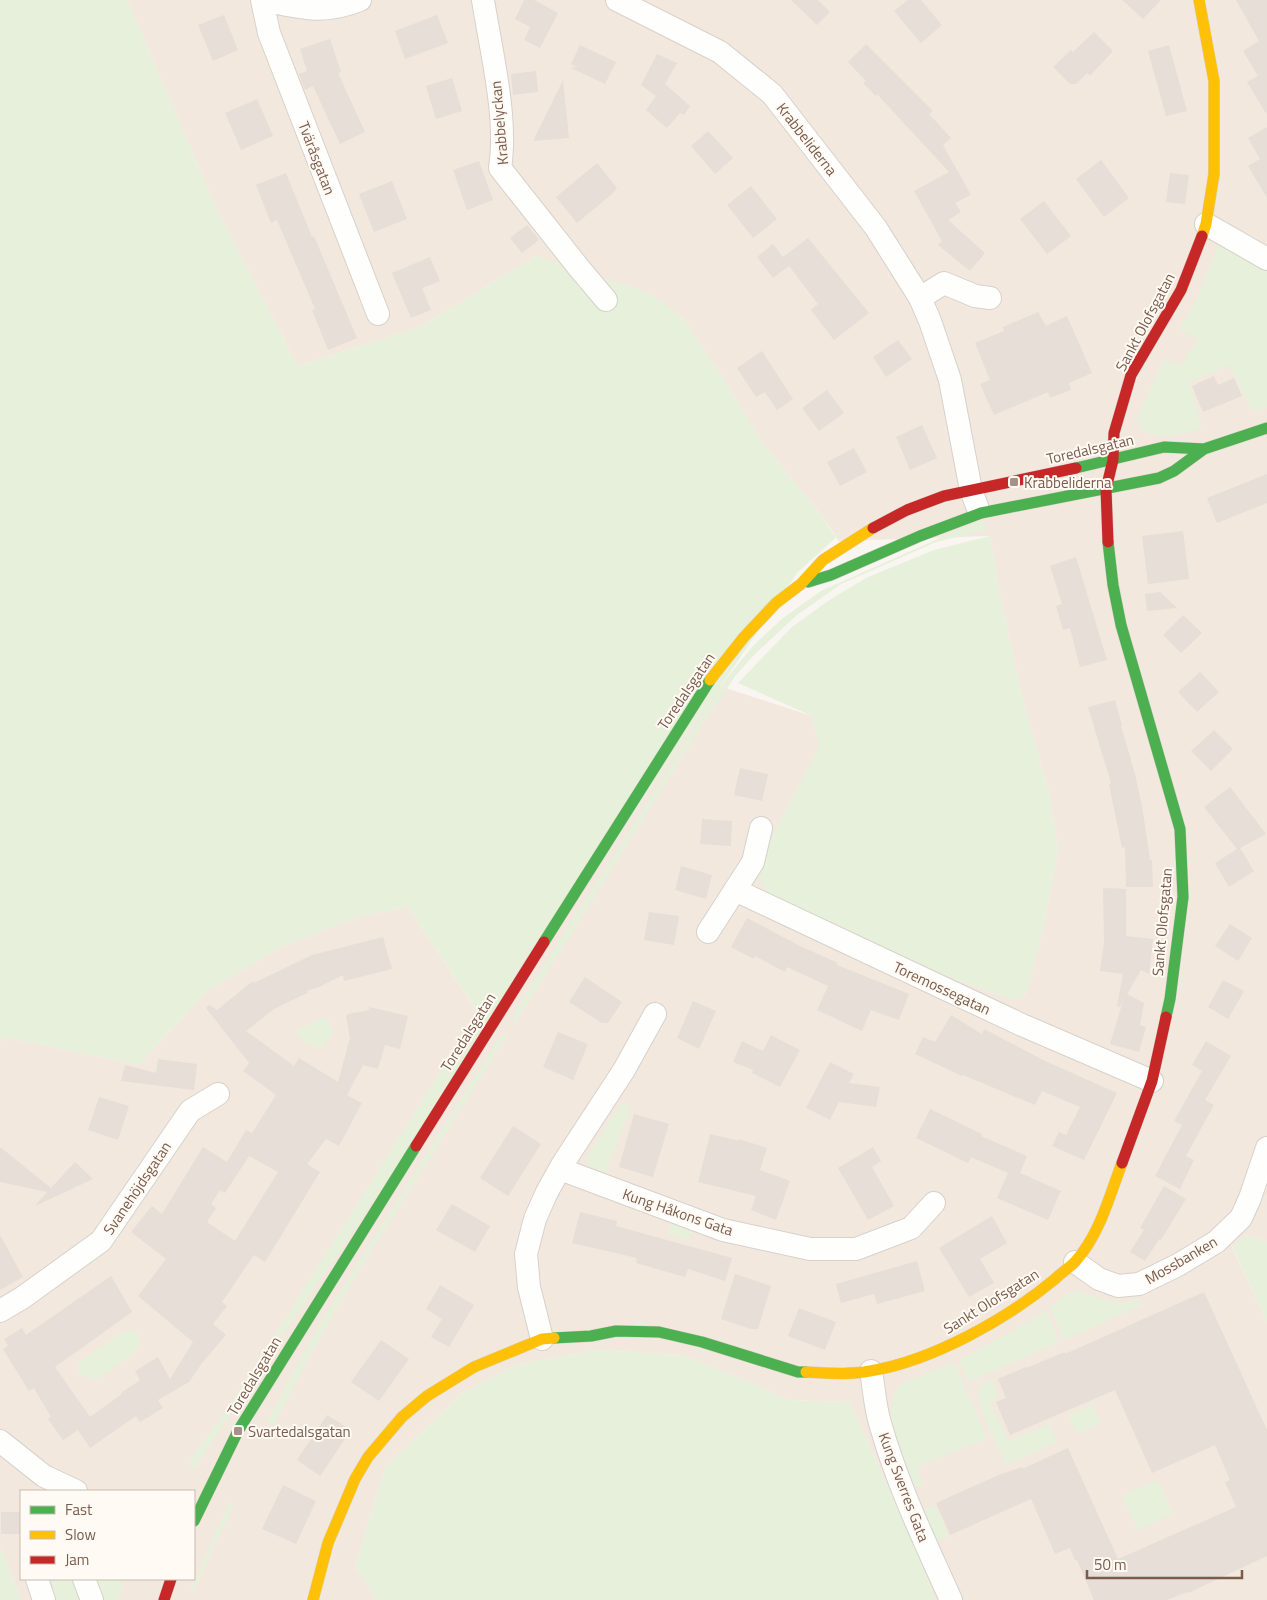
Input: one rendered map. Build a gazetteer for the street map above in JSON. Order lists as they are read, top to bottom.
{
  "streets": {
    "street": [
      "Krabbelyckan",
      "Krabbeliderna",
      "Tväråsgatan",
      "Sankt Olofsgatan",
      "Toredalsgatan",
      "Toremossegatan",
      "Svanehöjdsgatan",
      "Kung Håkons Gata",
      "Mossbanken",
      "Kung Sverres Gata"
    ]
  },
  "crossings": [
    ["Krabbeliderna", "Toredalsgatan"],
    ["Sankt Olofsgatan", "Toredalsgatan"],
    ["Sankt Olofsgatan", "Toremossegatan"],
    ["Sankt Olofsgatan", "Mossbanken"],
    ["Sankt Olofsgatan", "Kung Sverres Gata"]
  ],
  "places": {
    "transit": ["Krabbeliderna", "Svartedalsgatan"]
  },
  "legend": ["Fast", "Slow", "Jam"],
  "scale_bar": "50 m"
}
